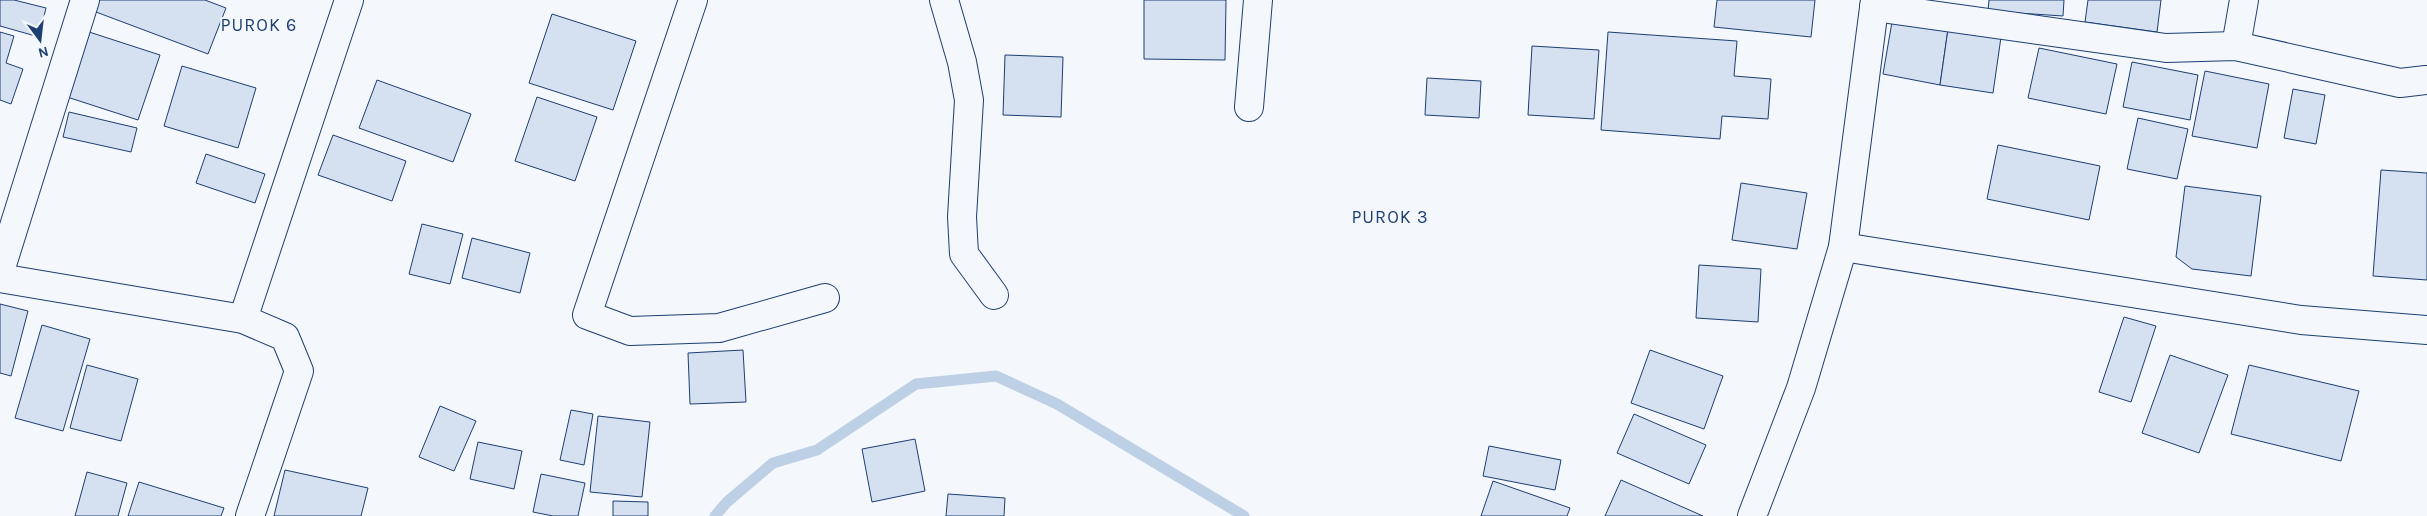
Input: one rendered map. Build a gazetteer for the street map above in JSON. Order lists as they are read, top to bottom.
{
  "districts": ["PUROK 6", "PUROK 3"],
  "north": "bottom"
}
